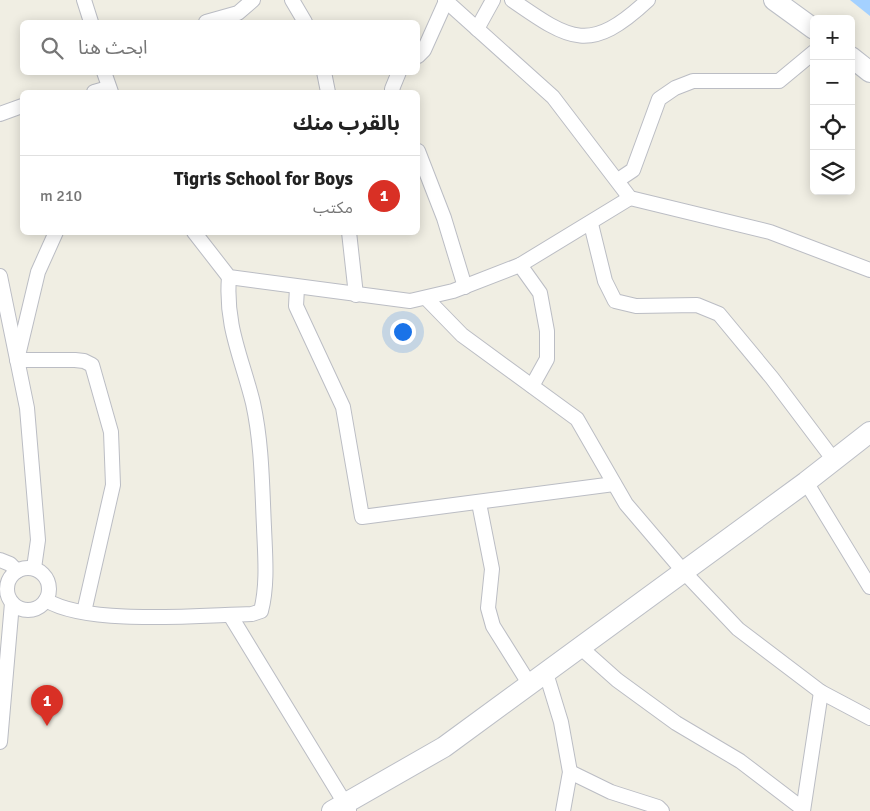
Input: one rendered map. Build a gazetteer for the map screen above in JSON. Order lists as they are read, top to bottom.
{
  "page": {
    "map_buttons": ["+", "−"],
    "search": "ابحث هنا",
    "heading": "بالقرب منك",
    "list": [
      {
        "mark": "1",
        "name": "Tigris School for Boys",
        "note": "مكتب",
        "value": "210 m"
      }
    ],
    "pins": "1"
  }
}
